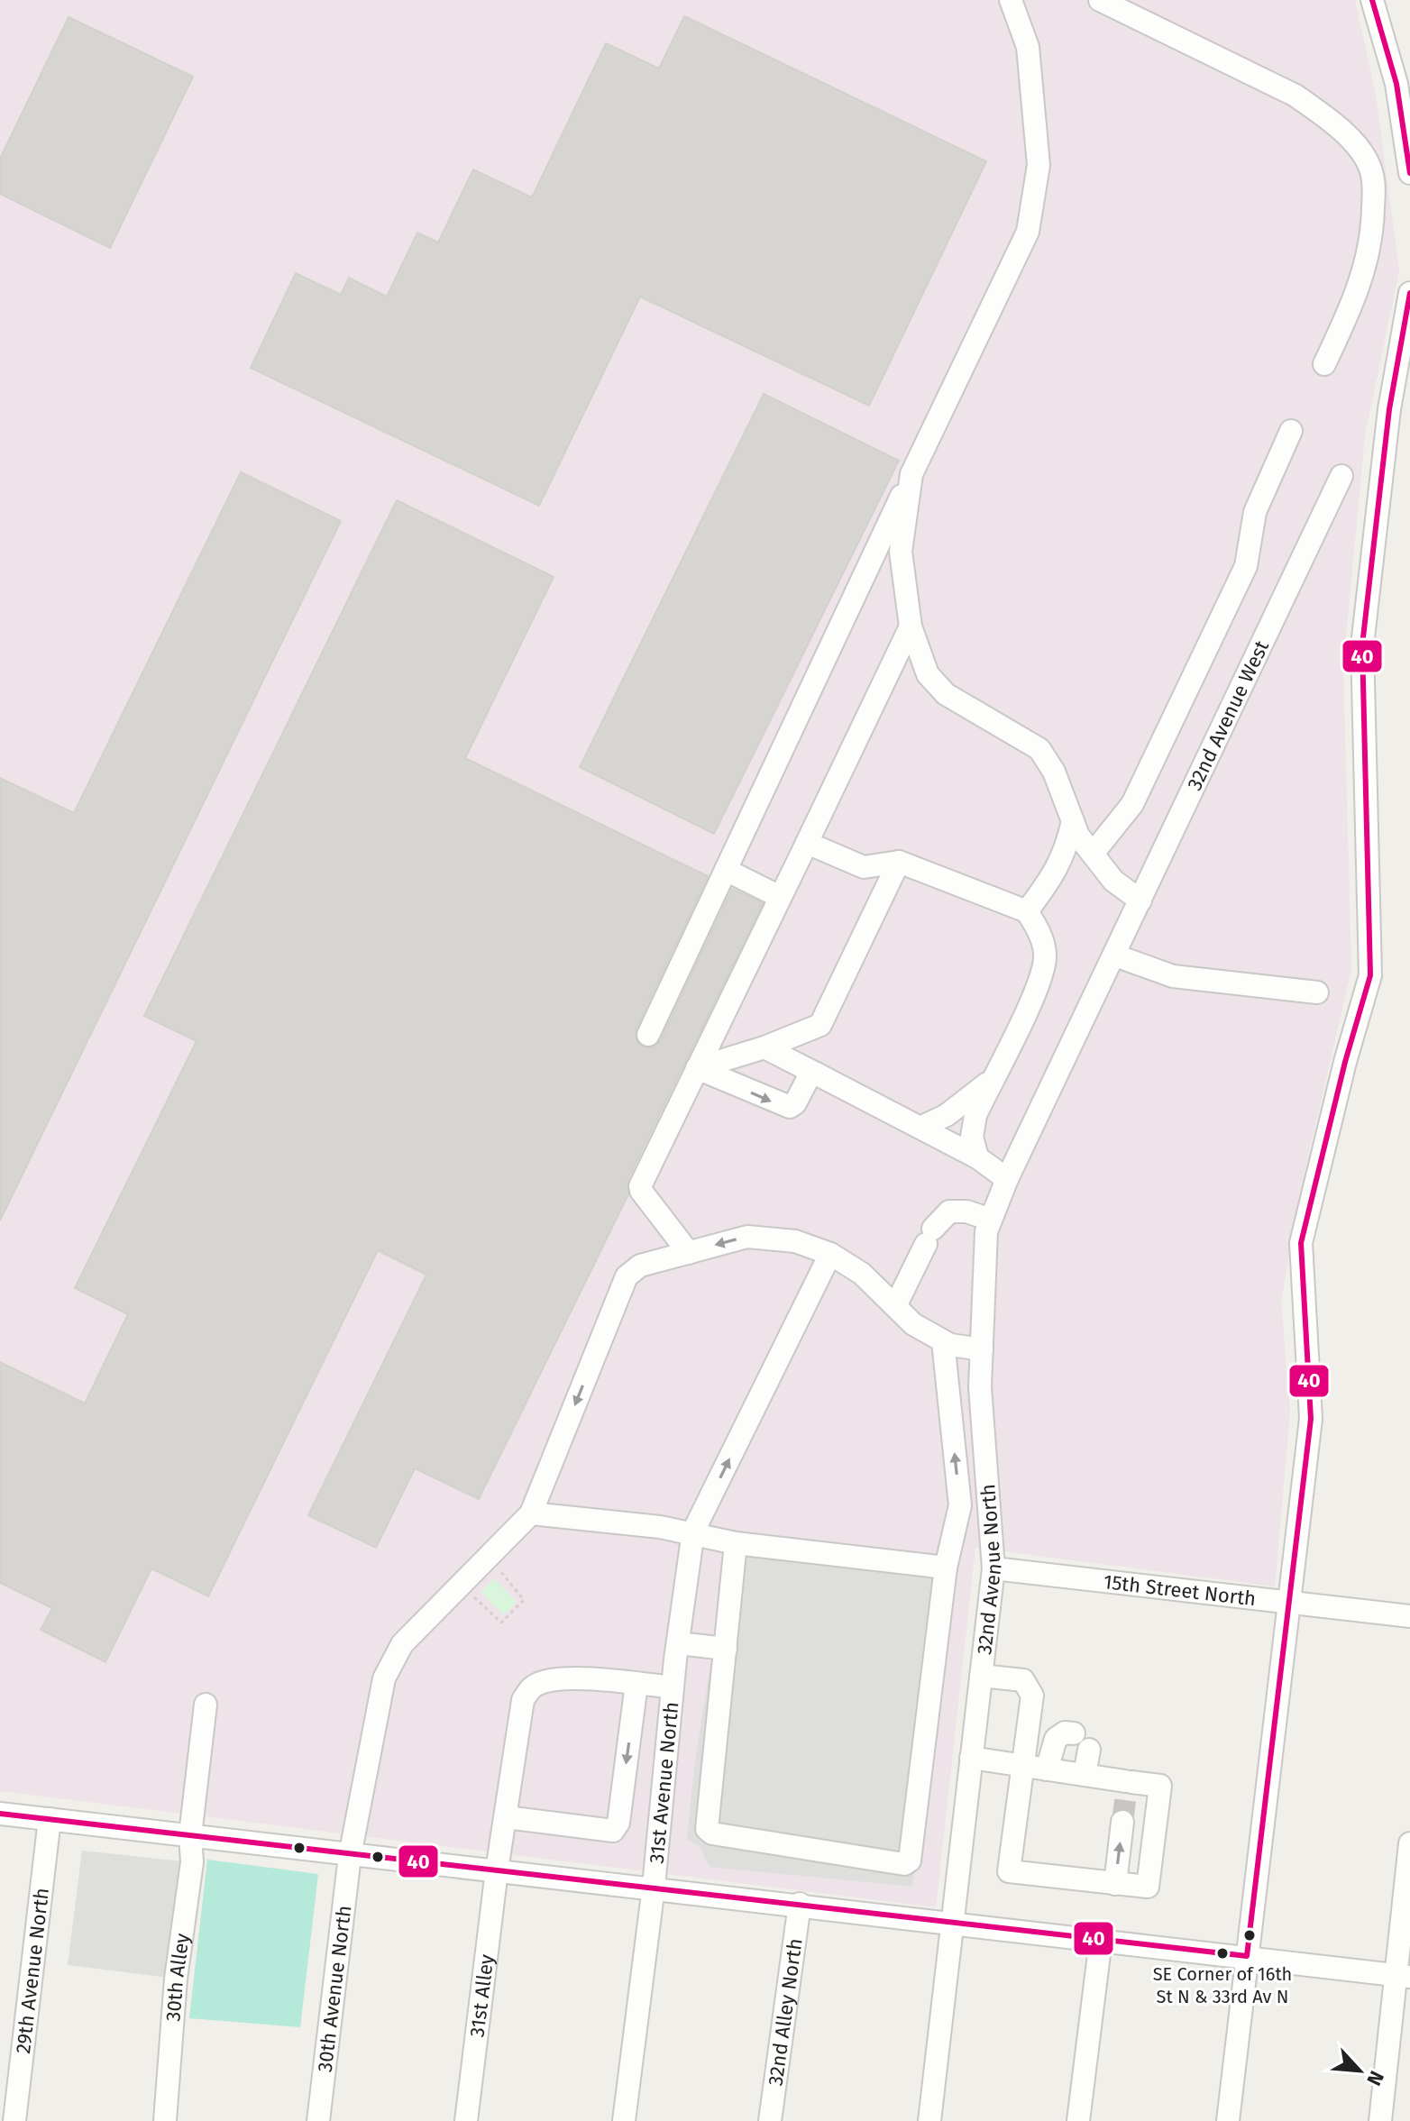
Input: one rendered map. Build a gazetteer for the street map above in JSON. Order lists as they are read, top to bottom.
{
  "streets": {
    "street": [
      "32nd Avenue West",
      "32nd Avenue North",
      "15th Street North",
      "31st Avenue North",
      "29th Avenue North",
      "30th Alley",
      "30th Avenue North",
      "31st Alley",
      "32nd Alley North"
    ]
  },
  "crossings": [
    ["32nd Avenue West", "32nd Avenue North"],
    ["32nd Avenue North", "15th Street North"]
  ],
  "places": ["SE Corner of 16th St N & 33rd Av N"],
  "lines": ["transit line 40"],
  "north": "bottom right"
}
